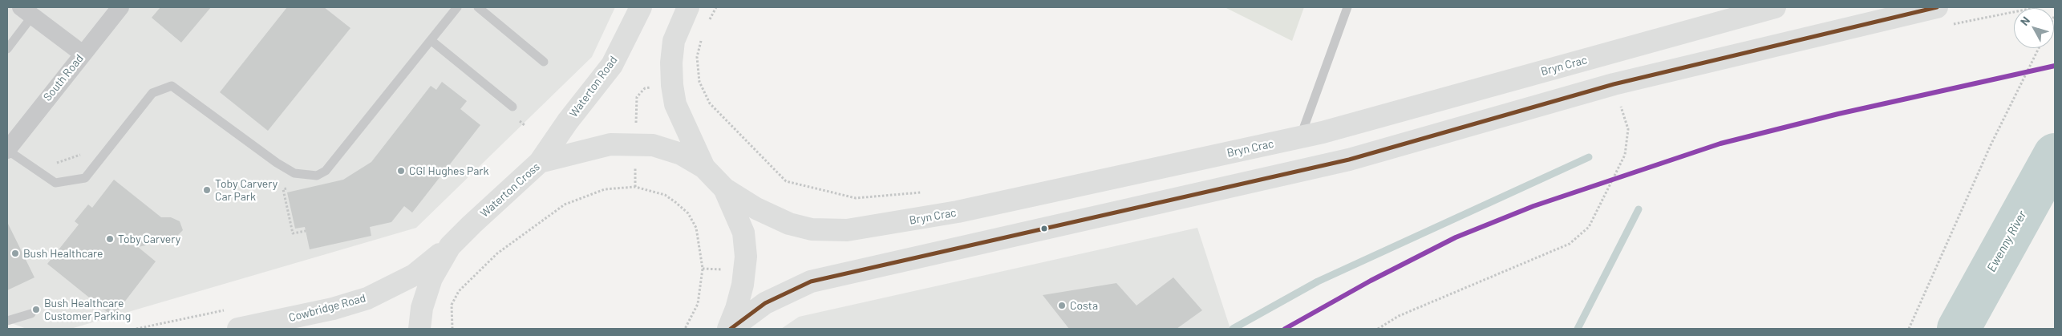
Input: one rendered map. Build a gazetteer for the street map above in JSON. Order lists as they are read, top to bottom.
{
  "streets": {
    "main road": [
      "Bryn Crac",
      "Waterton Road",
      "Waterton Cross",
      "Cowbridge Road"
    ],
    "street": ["South Road"]
  },
  "crossings": [
    ["Bryn Crac", "Waterton Cross"],
    ["Waterton Road", "Waterton Cross"],
    ["Waterton Cross", "Cowbridge Road"]
  ],
  "water": ["Ewenny River"],
  "places": [
    "CGI Hughes Park",
    "Toby Carvery Car Park",
    "Toby Carvery",
    "Bush Healthcare",
    "Costa",
    "Bush Healthcare Customer Parking"
  ],
  "north": "top left"
}
